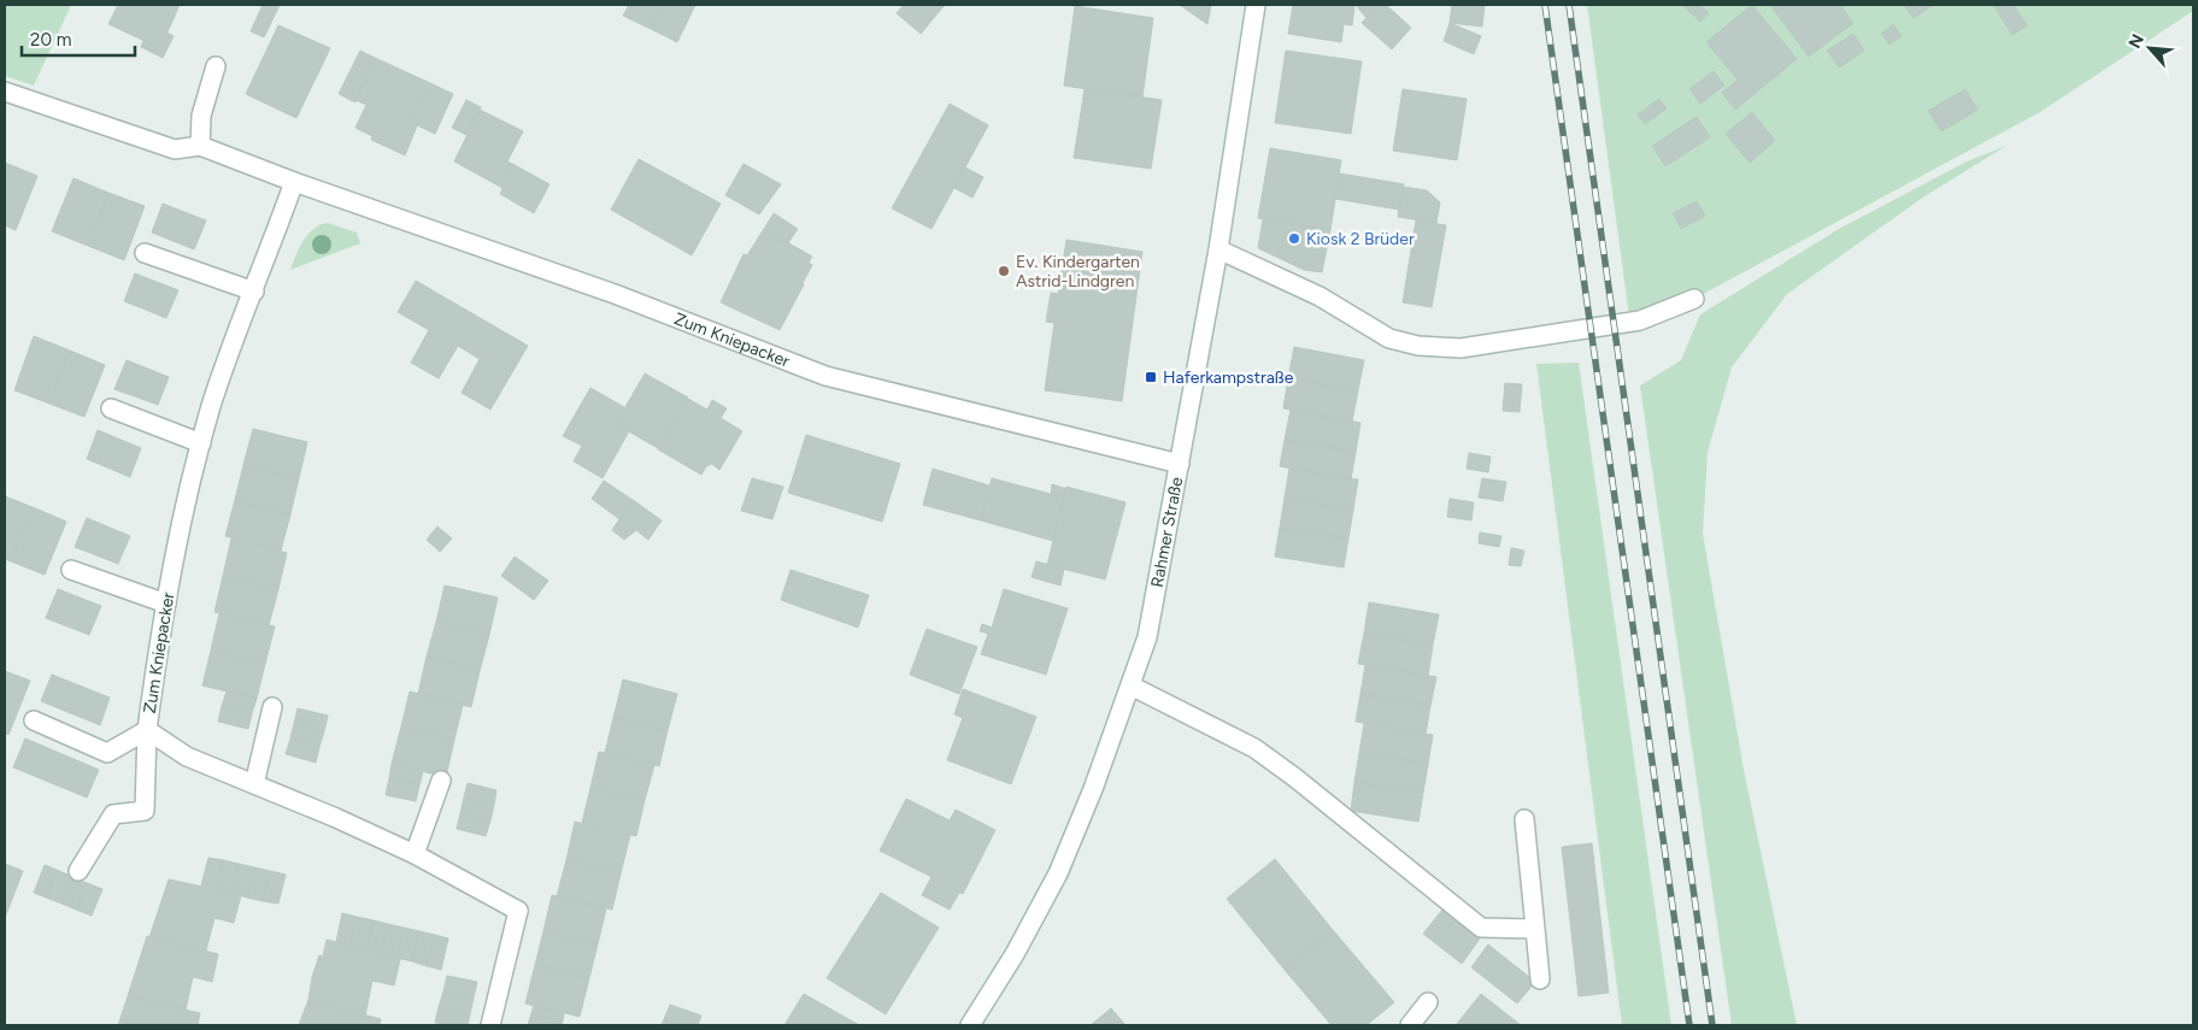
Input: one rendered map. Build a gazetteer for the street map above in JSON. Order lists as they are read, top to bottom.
{
  "streets": {
    "street": ["Zum Kniepacker", "Rahmer Straße"]
  },
  "crossings": [
    ["Zum Kniepacker", "Rahmer Straße"]
  ],
  "places": {
    "other": ["Kiosk 2 Brüder", "Ev. Kindergarten Astrid-Lindgren"],
    "transit": ["Haferkampstraße"]
  },
  "scale_bar": "20 m",
  "north": "top left"
}
